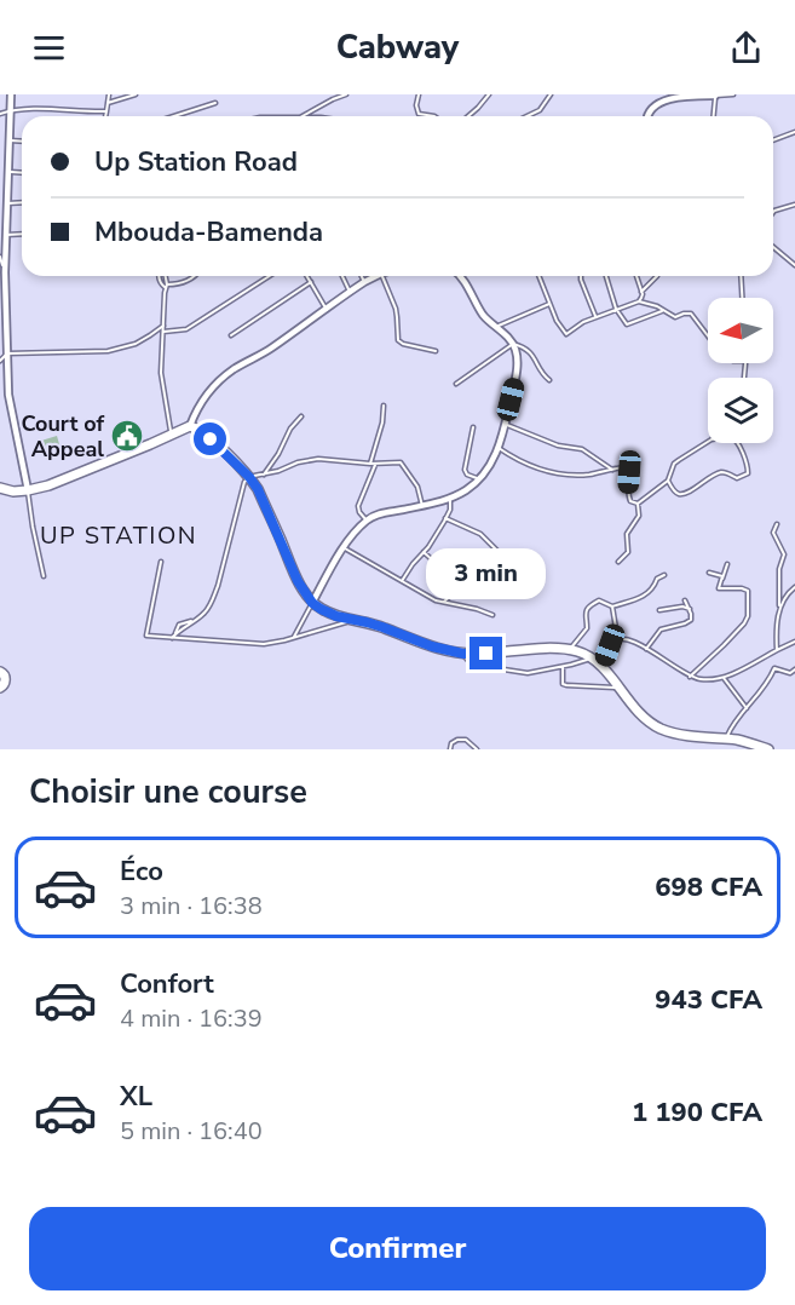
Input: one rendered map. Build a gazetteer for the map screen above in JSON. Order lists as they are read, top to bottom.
{
  "districts": ["UP STATION"],
  "places": {
    "public building": ["Court of Appeal"]
  },
  "north": "left",
  "page": {
    "header": "Cabway",
    "banner": ["Up Station Road", "Mbouda-Bamenda"],
    "bubble": "3 min",
    "heading": "Choisir une course",
    "list": [
      {
        "name": "Éco",
        "note": "3 min · 16:38",
        "value": "698 CFA"
      },
      {
        "name": "Confort",
        "note": "4 min · 16:39",
        "value": "943 CFA"
      },
      {
        "name": "XL",
        "note": "5 min · 16:40",
        "value": "1 190 CFA"
      }
    ],
    "buttons": "Confirmer"
  }
}
